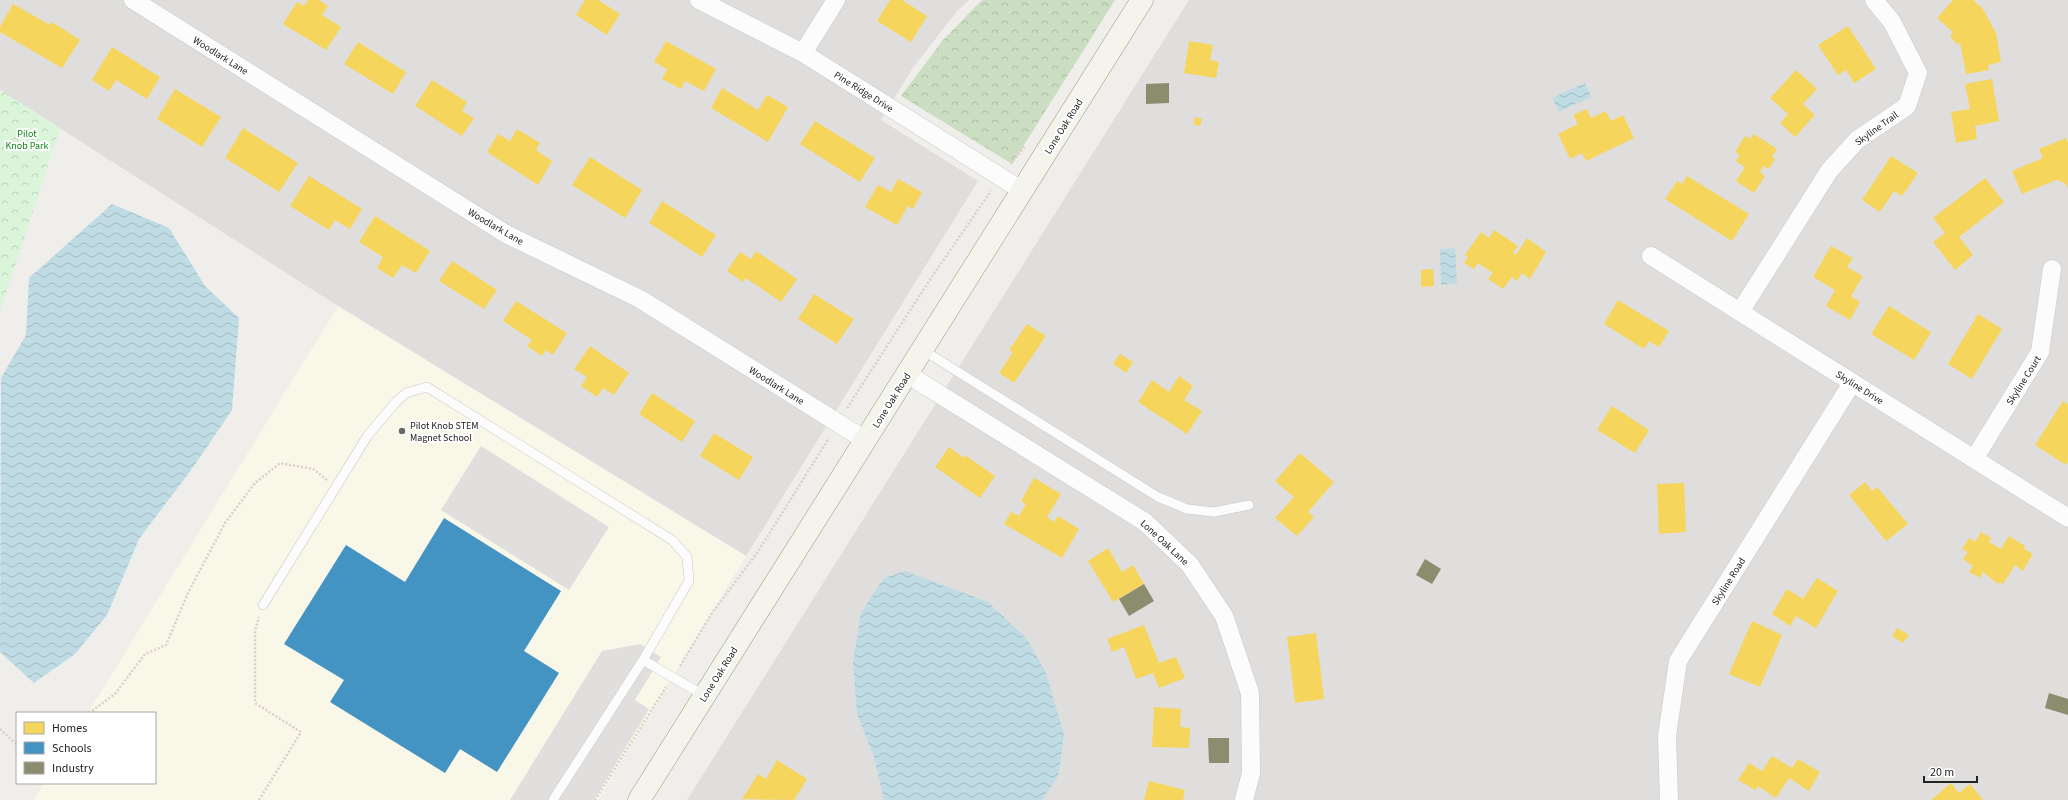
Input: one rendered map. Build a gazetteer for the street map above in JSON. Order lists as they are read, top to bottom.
{
  "streets": {
    "main road": ["Lone Oak Road"],
    "street": [
      "Woodlark Lane",
      "Pine Ridge Drive",
      "Skyline Trail",
      "Skyline Court",
      "Skyline Drive",
      "Lone Oak Lane",
      "Skyline Road"
    ]
  },
  "crossings": [
    ["Woodlark Lane", "Lone Oak Road"],
    ["Pine Ridge Drive", "Lone Oak Road"],
    ["Lone Oak Road", "Lone Oak Lane"],
    ["Skyline Trail", "Skyline Drive"],
    ["Skyline Court", "Skyline Drive"],
    ["Skyline Drive", "Skyline Road"]
  ],
  "parks": ["Pilot Knob Park"],
  "places": ["Pilot Knob STEM Magnet School"],
  "legend": ["Homes", "Schools", "Industry"],
  "scale_bar": "20 m"
}
